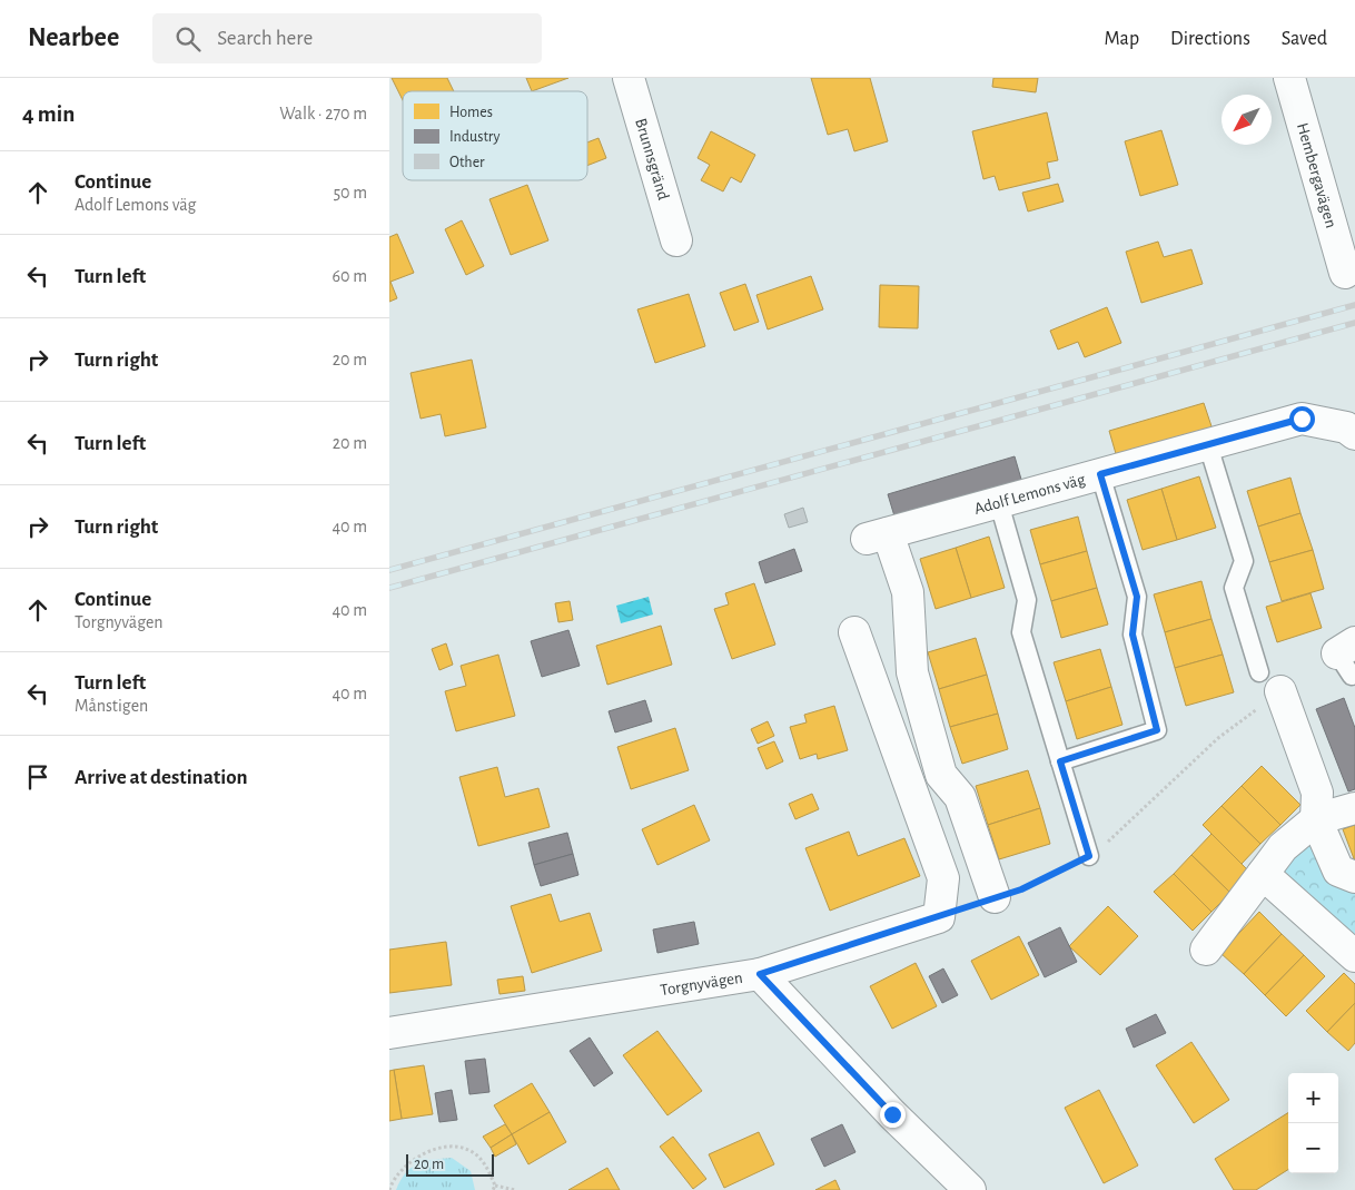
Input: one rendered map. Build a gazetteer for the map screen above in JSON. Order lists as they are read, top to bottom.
{
  "streets": {
    "street": [
      "Brunnsgränd",
      "Hembergavägen",
      "Adolf Lemons väg",
      "Torgnyvägen"
    ]
  },
  "legend": ["Homes", "Industry", "Other"],
  "scale_bar": "20 m",
  "north": "bottom left",
  "page": {
    "header": "Nearbee",
    "search": "Search here",
    "nav": ["Map", "Directions", "Saved"],
    "heading": ["4 min", "Walk · 270 m"],
    "list": [
      ["Continue", "Adolf Lemons väg", "50 m"],
      ["Turn left", "60 m"],
      ["Turn right", "20 m"],
      ["Turn left", "20 m"],
      ["Turn right", "40 m"],
      ["Continue", "Torgnyvägen", "40 m"],
      ["Turn left", "Månstigen", "40 m"],
      "Arrive at destination"
    ],
    "map_buttons": ["+", "−"],
    "scale": "20 m"
  }
}
